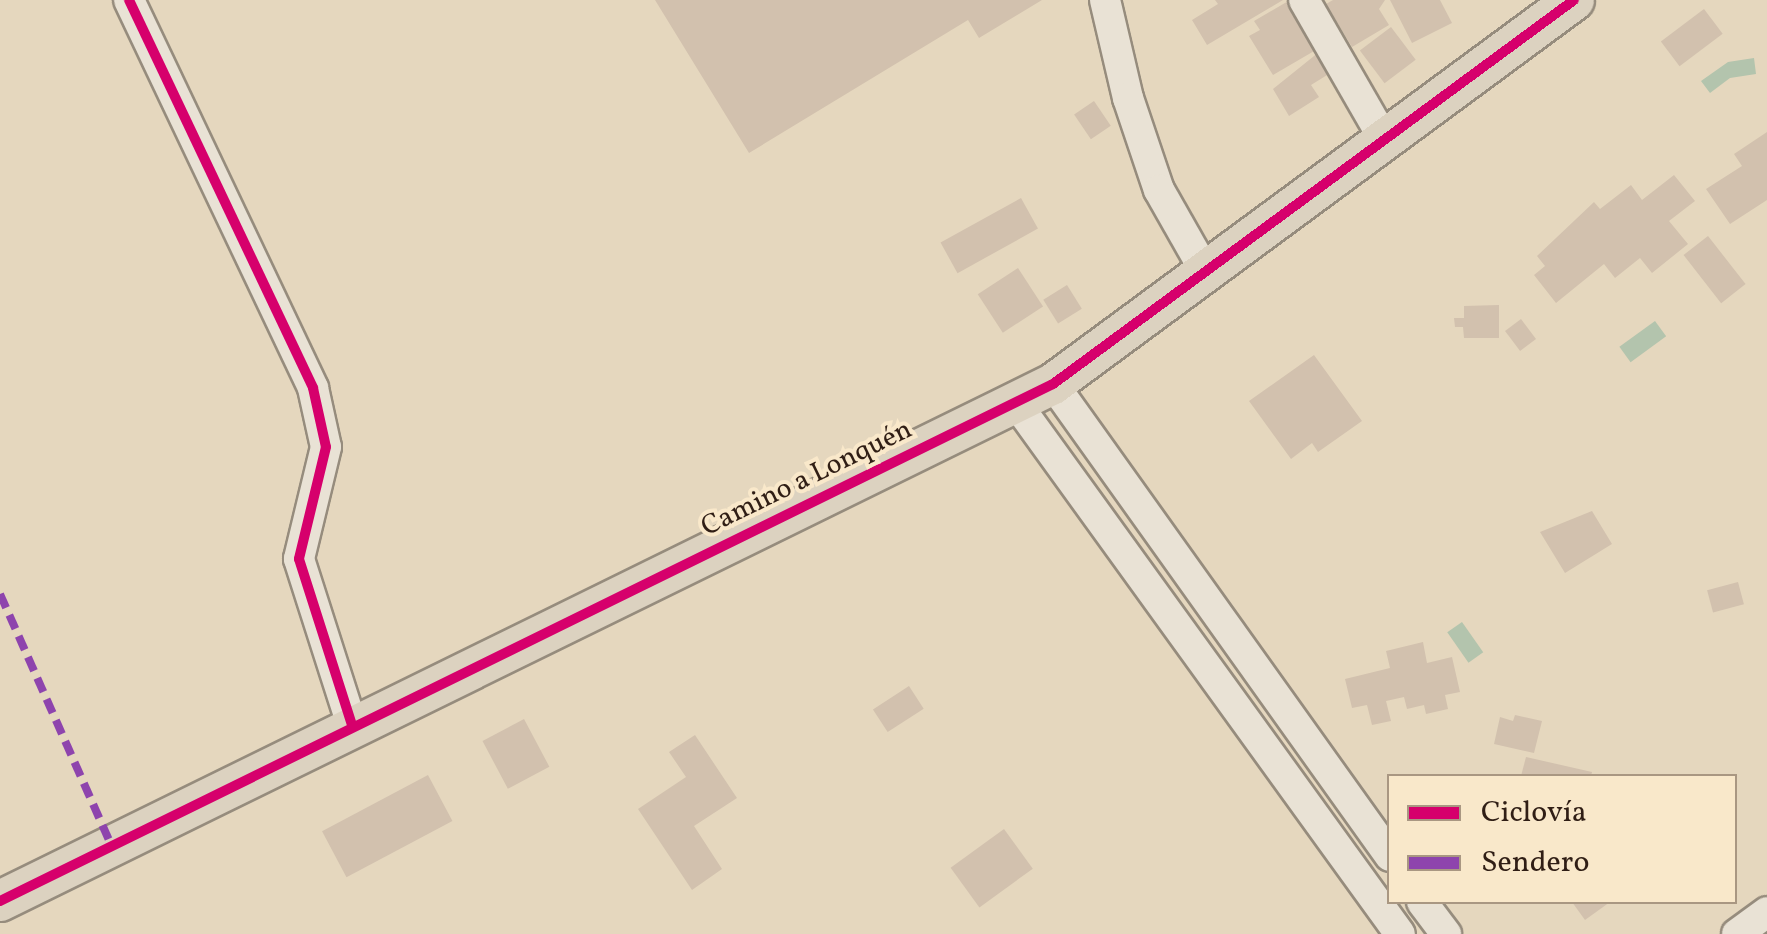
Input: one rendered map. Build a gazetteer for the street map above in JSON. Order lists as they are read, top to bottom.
{
  "streets": {
    "main road": ["Camino a Lonquén"]
  },
  "legend": ["Ciclovía", "Sendero"]
}
